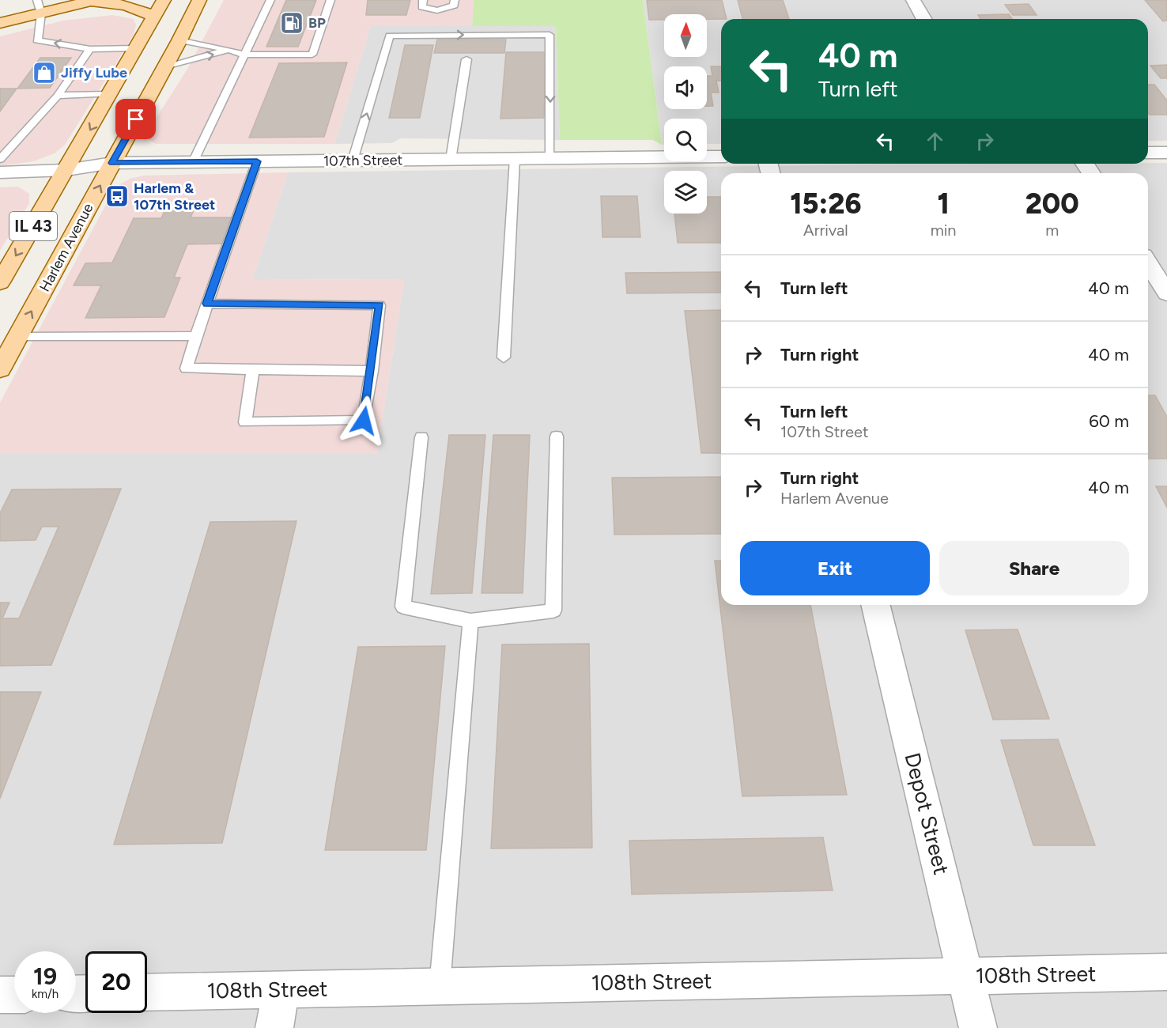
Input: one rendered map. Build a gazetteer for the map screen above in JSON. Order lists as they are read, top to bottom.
{
  "streets": {
    "main road": ["IL 43", "Harlem Avenue"],
    "street": ["107th Street", "Depot Street", "108th Street"]
  },
  "crossings": [
    ["107th Street", "IL 43"],
    ["107th Street", "Harlem Avenue"],
    ["Depot Street", "108th Street"]
  ],
  "places": {
    "fuel station": ["BP"],
    "shop": ["Jiffy Lube"],
    "bus stop": ["Harlem & 107th Street"]
  },
  "north": "top",
  "page": {
    "turn": ["40 m", "Turn left"],
    "eta": [
      "15:26",
      "Arrival",
      "1",
      "min",
      "200",
      "m"
    ],
    "list": [
      {
        "name": "Turn left",
        "value": "40 m"
      },
      {
        "name": "Turn right",
        "value": "40 m"
      },
      {
        "name": "Turn left",
        "note": "107th Street",
        "value": "60 m"
      },
      {
        "name": "Turn right",
        "note": "Harlem Avenue",
        "value": "40 m"
      }
    ],
    "buttons": ["Exit", "Share"],
    "speed": "19 km/h",
    "limit": "20"
  }
}
